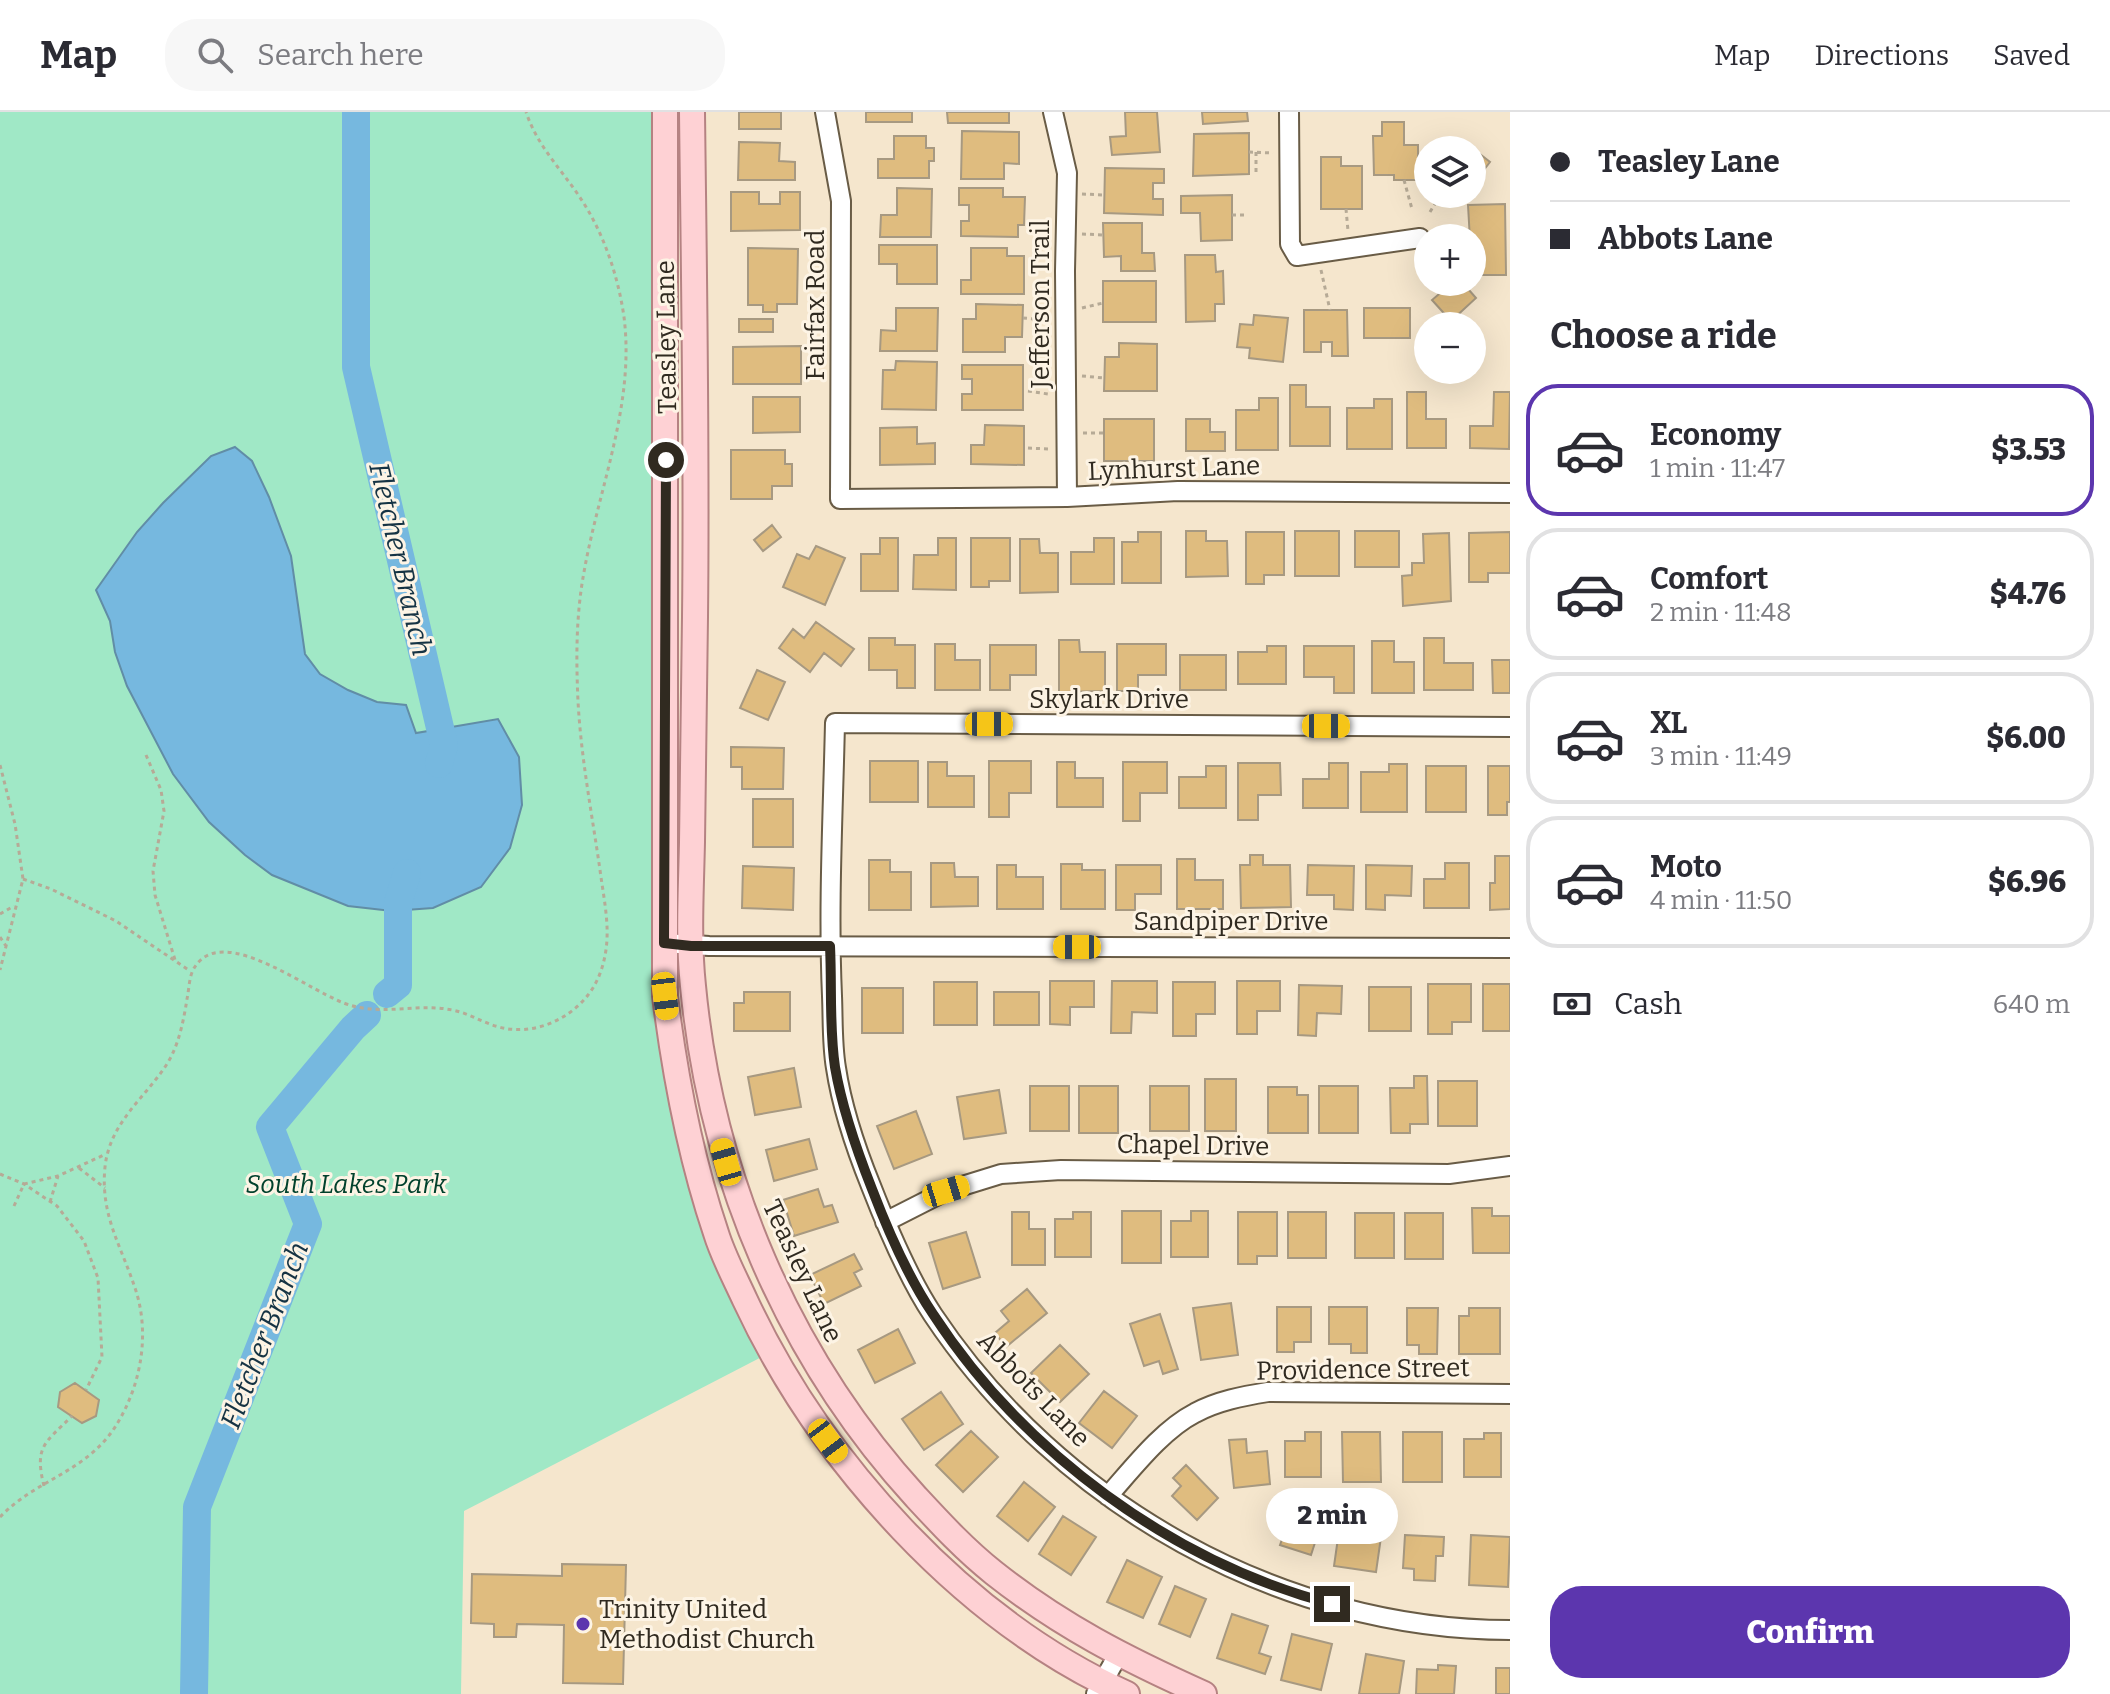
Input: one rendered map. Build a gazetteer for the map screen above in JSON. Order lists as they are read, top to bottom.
{
  "streets": {
    "main road": ["Teasley Lane"],
    "street": [
      "Jefferson Trail",
      "Fairfax Road",
      "Lynhurst Lane",
      "Skylark Drive",
      "Sandpiper Drive",
      "Chapel Drive",
      "Providence Street",
      "Abbots Lane"
    ]
  },
  "crossings": [
    ["Jefferson Trail", "Lynhurst Lane"],
    ["Fairfax Road", "Lynhurst Lane"],
    ["Teasley Lane", "Sandpiper Drive"],
    ["Skylark Drive", "Sandpiper Drive"],
    ["Skylark Drive", "Abbots Lane"],
    ["Sandpiper Drive", "Abbots Lane"],
    ["Chapel Drive", "Abbots Lane"],
    ["Providence Street", "Abbots Lane"]
  ],
  "water": ["Fletcher Branch"],
  "parks": ["South Lakes Park"],
  "places": ["Trinity United Methodist Church"],
  "page": {
    "header": "Map",
    "search": "Search here",
    "nav": ["Map", "Directions", "Saved"],
    "banner": ["Teasley Lane", "Abbots Lane"],
    "map_buttons": ["+", "−"],
    "heading": "Choose a ride",
    "list": [
      {
        "name": "Economy",
        "note": "1 min · 11:47",
        "value": "$3.53"
      },
      {
        "name": "Comfort",
        "note": "2 min · 11:48",
        "value": "$4.76"
      },
      {
        "name": "XL",
        "note": "3 min · 11:49",
        "value": "$6.00"
      },
      {
        "name": "Moto",
        "note": "4 min · 11:50",
        "value": "$6.96"
      }
    ],
    "pay": ["Cash", "640 m"],
    "bubble": "2 min",
    "buttons": "Confirm"
  }
}
